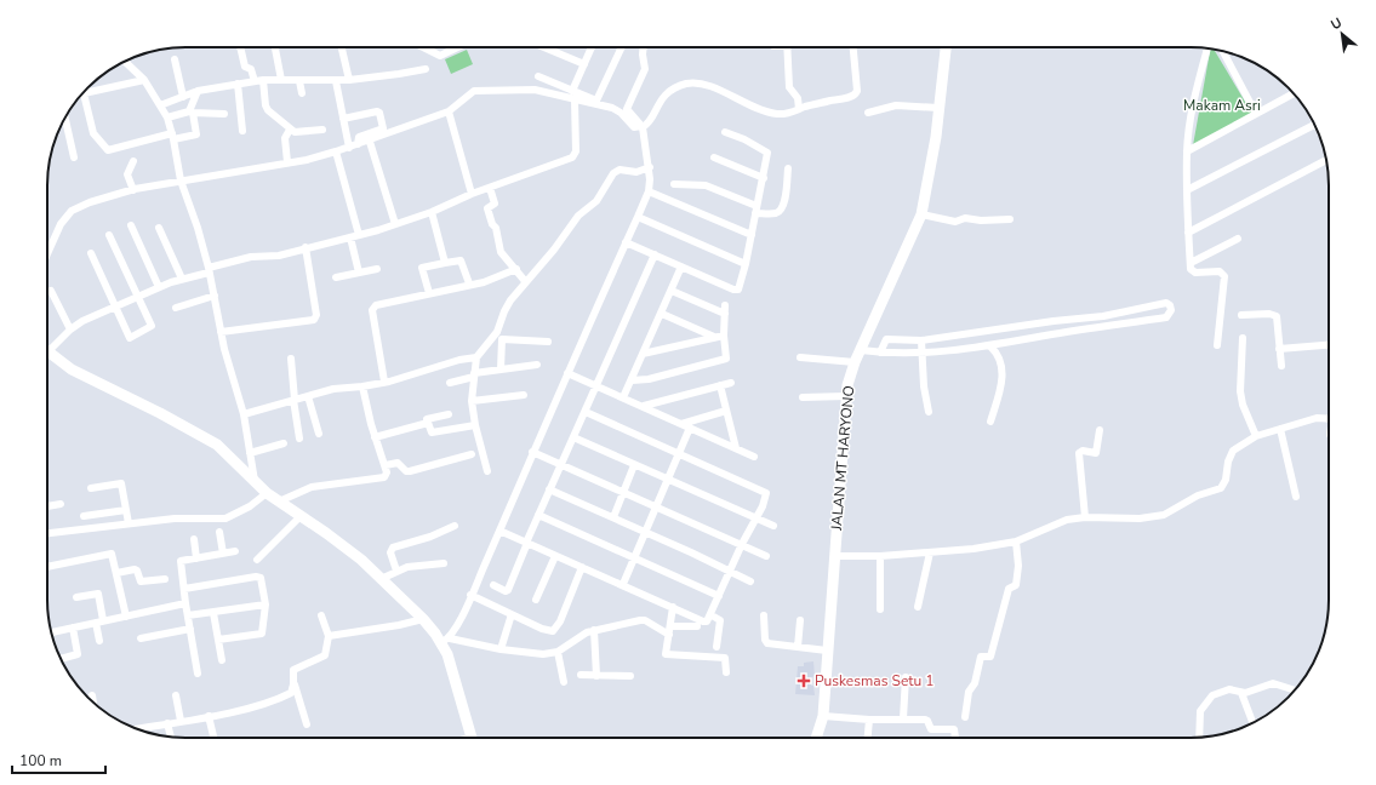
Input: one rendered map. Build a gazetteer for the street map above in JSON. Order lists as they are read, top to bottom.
{
  "streets": {
    "main road": ["JALAN MT HARYONO"]
  },
  "parks": ["Makam Asri"],
  "places": {
    "health": ["Puskesmas Setu 1"]
  },
  "scale_bar": "100 m",
  "north": "top left"
}
